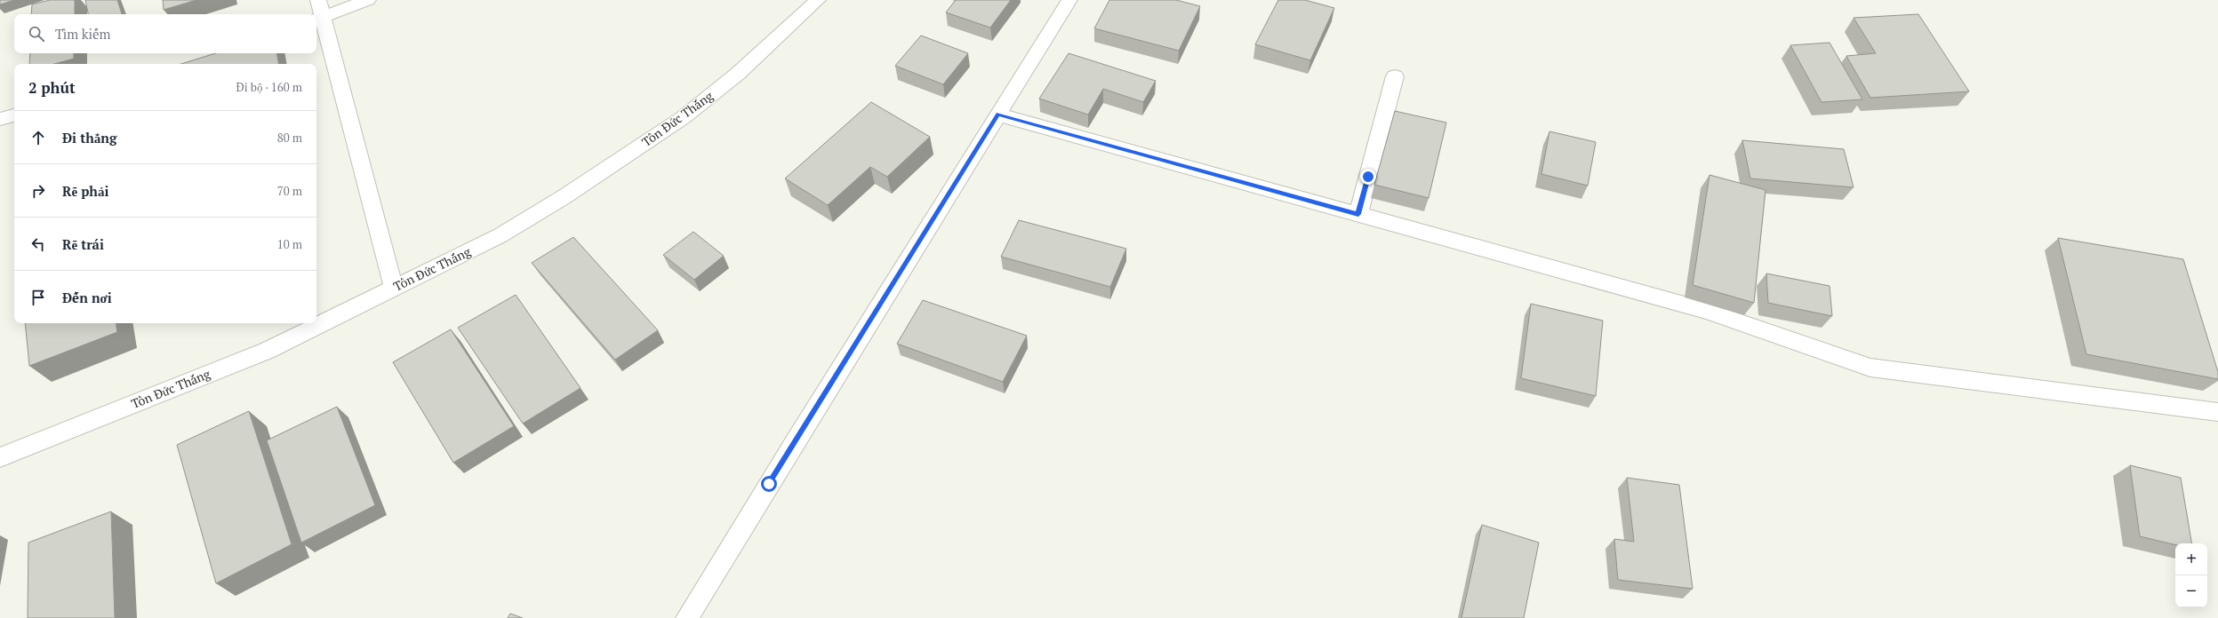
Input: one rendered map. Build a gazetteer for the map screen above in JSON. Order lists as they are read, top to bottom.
{
  "streets": {
    "street": ["Tôn Đức Thắng"]
  },
  "page": {
    "search": "Tìm kiếm",
    "heading": ["2 phút", "Đi bộ · 160 m"],
    "list": [
      ["Đi thẳng", "80 m"],
      ["Rẽ phải", "70 m"],
      ["Rẽ trái", "10 m"],
      "Đến nơi"
    ],
    "map_buttons": ["+", "−"]
  }
}
